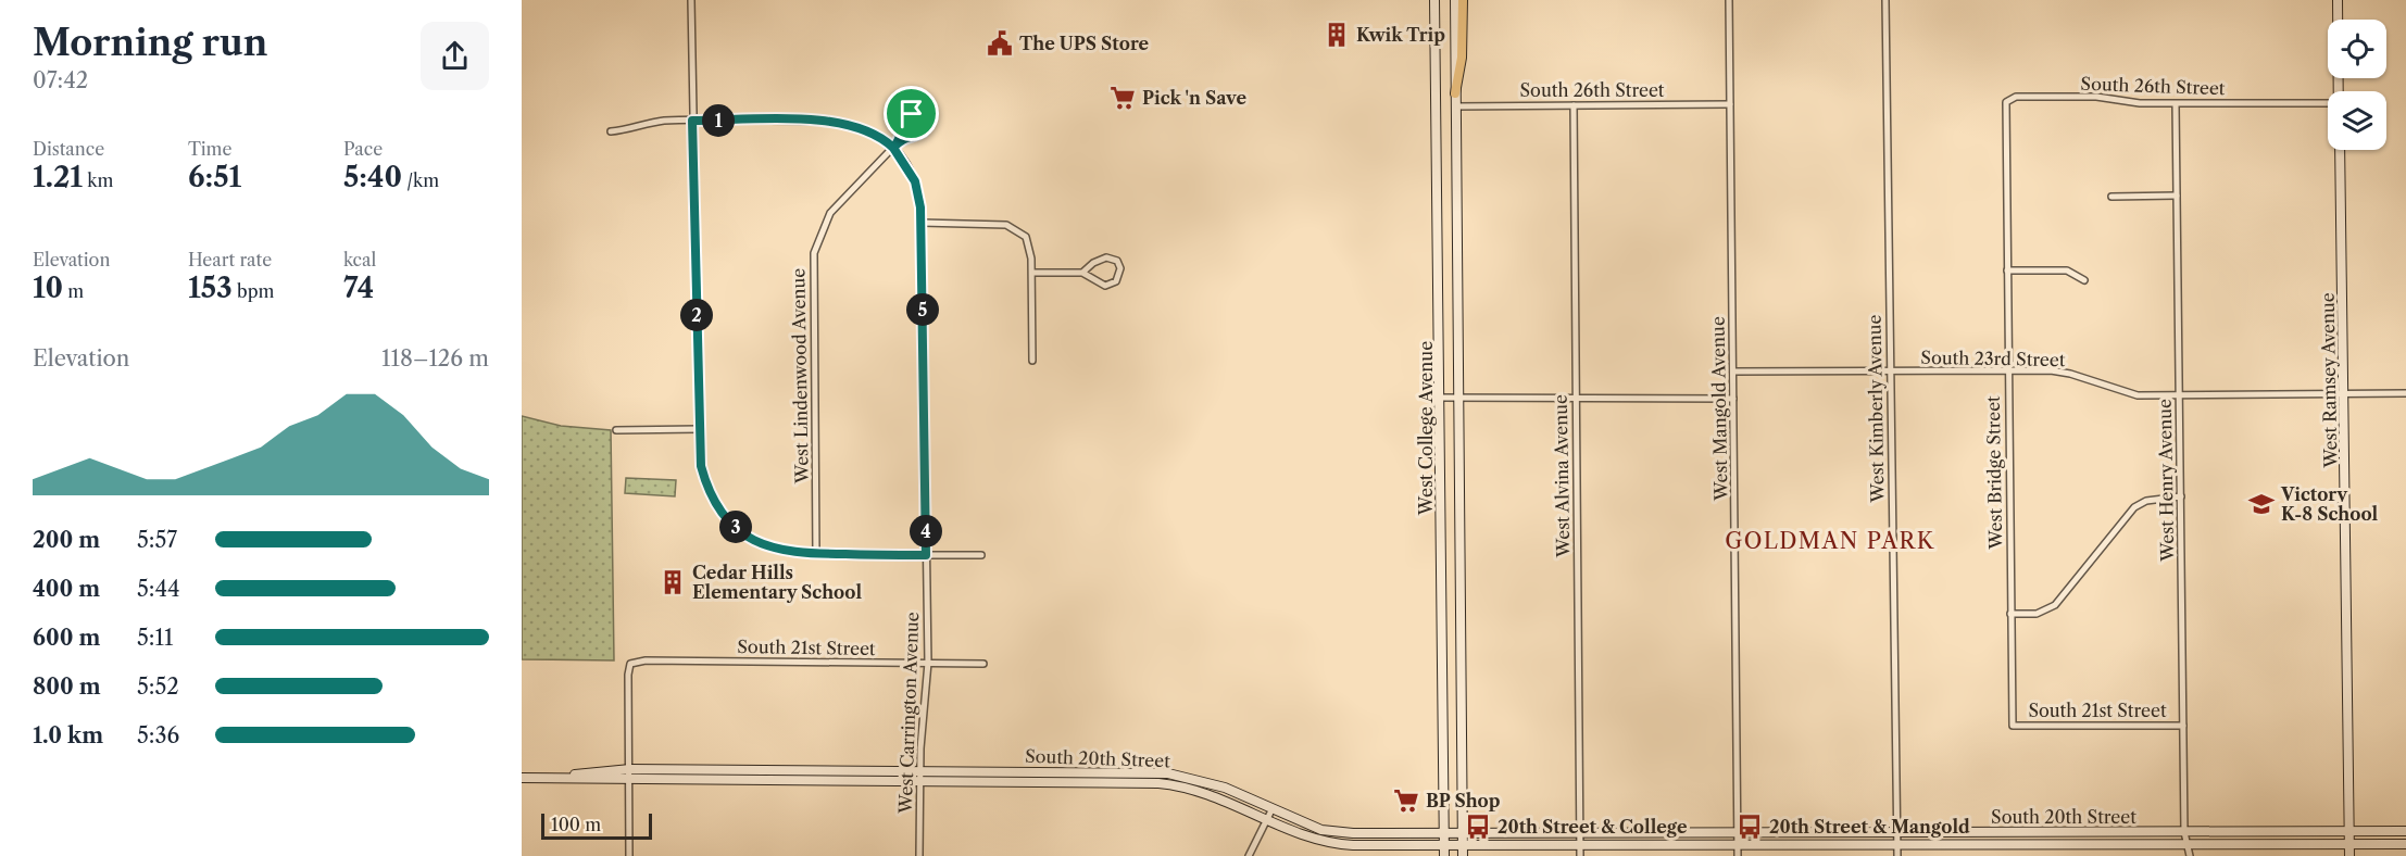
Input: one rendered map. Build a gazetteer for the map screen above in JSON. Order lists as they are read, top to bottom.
{
  "streets": {
    "street": [
      "South 26th Street",
      "South 23rd Street",
      "West Lindenwood Avenue",
      "West Ramsey Avenue",
      "West Mangold Avenue",
      "West Kimberly Avenue",
      "West College Avenue",
      "West Bridge Street",
      "West Alvina Avenue",
      "West Henry Avenue",
      "South 21st Street",
      "West Carrington Avenue",
      "South 20th Street"
    ]
  },
  "crossings": [
    ["South 26th Street", "West Mangold Avenue"],
    ["South 26th Street", "West College Avenue"],
    ["South 26th Street", "West Bridge Street"],
    ["South 26th Street", "West Alvina Avenue"],
    ["South 26th Street", "West Henry Avenue"],
    ["South 23rd Street", "West Ramsey Avenue"],
    ["South 23rd Street", "West Mangold Avenue"],
    ["South 23rd Street", "West Kimberly Avenue"],
    ["South 23rd Street", "West Bridge Street"],
    ["South 23rd Street", "West Henry Avenue"],
    ["West Lindenwood Avenue", "West Carrington Avenue"],
    ["West Ramsey Avenue", "South 20th Street"],
    ["West Mangold Avenue", "South 20th Street"],
    ["West Kimberly Avenue", "South 20th Street"],
    ["West College Avenue", "South 20th Street"],
    ["West Bridge Street", "South 21st Street"],
    ["West Alvina Avenue", "South 20th Street"],
    ["West Henry Avenue", "South 21st Street"],
    ["West Henry Avenue", "South 20th Street"],
    ["South 21st Street", "West Carrington Avenue"],
    ["South 21st Street", "South 20th Street"],
    ["West Carrington Avenue", "South 20th Street"]
  ],
  "districts": ["GOLDMAN PARK"],
  "places": {
    "building": ["Kwik Trip", "Cedar Hills Elementary School"],
    "public building": ["The UPS Store"],
    "supermarket": ["Pick 'n Save", "BP Shop"],
    "school or university": ["Victory K-8 School"],
    "bus stop": ["20th Street & College", "20th Street & Mangold"]
  },
  "scale_bar": "100 m",
  "page": {
    "heading": ["Morning run", "07:42"],
    "pins": [
      "1",
      "5",
      "2",
      "3",
      "4"
    ],
    "stats": [
      ["Distance", "1.21 km"],
      ["Time", "6:51"],
      ["Pace", "5:40 /km"],
      ["Elevation", "10 m"],
      ["Heart rate", "153 bpm"],
      ["kcal", "74"]
    ],
    "chart": ["Elevation", "118–126 m"],
    "list": [
      {
        "name": "200 m",
        "note": "5:57"
      },
      {
        "name": "400 m",
        "note": "5:44"
      },
      {
        "name": "600 m",
        "note": "5:11"
      },
      {
        "name": "800 m",
        "note": "5:52"
      },
      {
        "name": "1.0 km",
        "note": "5:36"
      }
    ],
    "scale": "100 m"
  }
}
